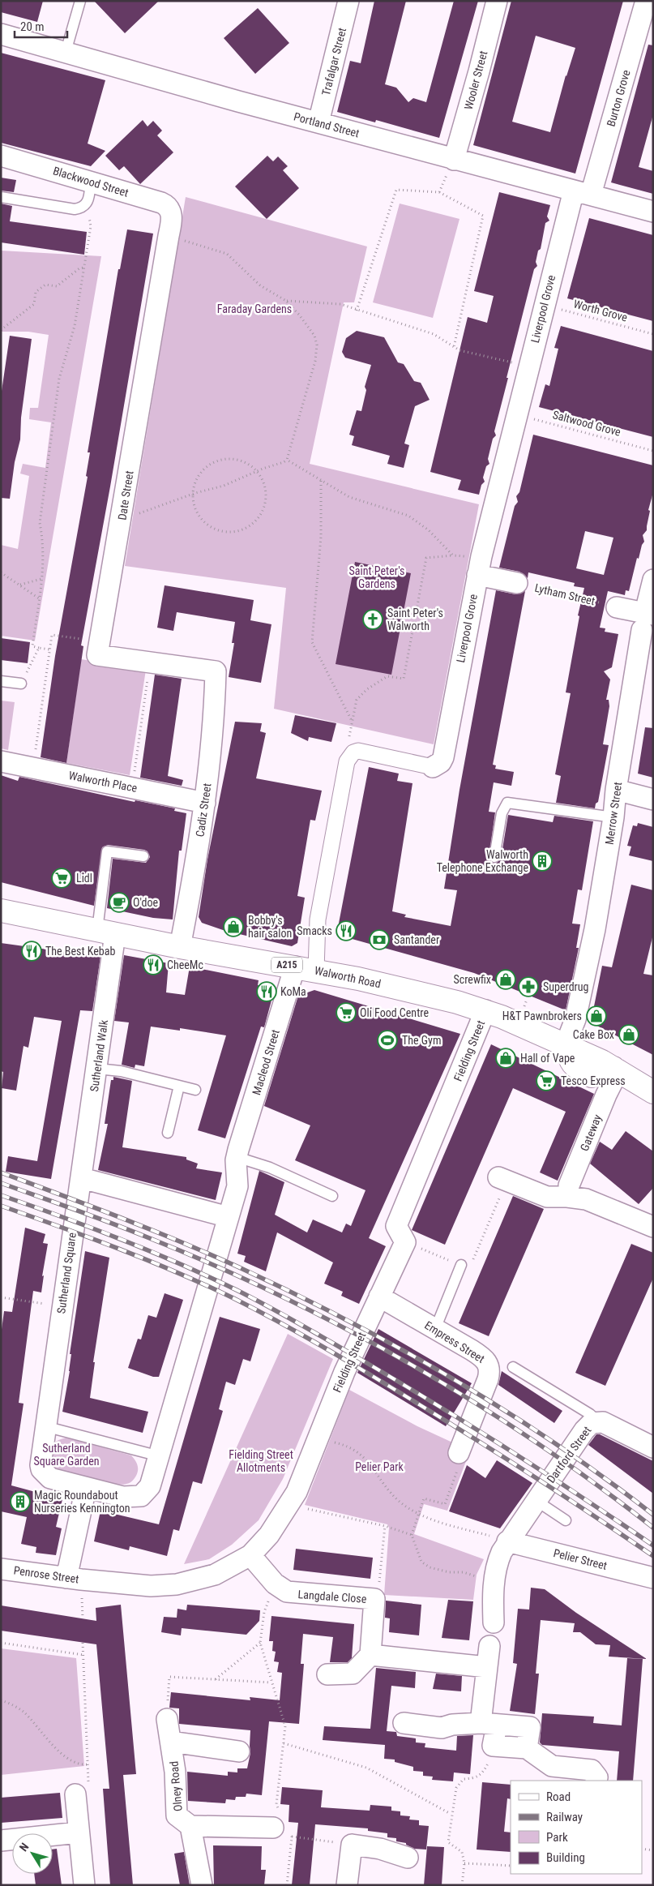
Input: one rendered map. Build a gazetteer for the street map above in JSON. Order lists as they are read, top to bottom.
{
  "streets": {
    "main road": ["A215", "Walworth Road"],
    "street": [
      "Trafalgar Street",
      "Wooler Street",
      "Burton Grove",
      "Portland Street",
      "Blackwood Street",
      "Liverpool Grove",
      "Date Street",
      "Walworth Place",
      "Cadiz Street",
      "Merrow Street",
      "Fielding Street",
      "Sutherland Walk",
      "Macleod Street",
      "Gateway",
      "Sutherland Square",
      "Empress Street",
      "Dartford Street",
      "Pelier Street",
      "Penrose Street",
      "Langdale Close",
      "Olney Road"
    ],
    "path": ["Worth Grove", "Saltwood Grove", "Lytham Street"]
  },
  "crossings": [
    ["Trafalgar Street", "Portland Street"],
    ["Wooler Street", "Portland Street"],
    ["Burton Grove", "Portland Street"],
    ["Burton Grove", "Liverpool Grove"],
    ["Portland Street", "Liverpool Grove"],
    ["Blackwood Street", "Date Street"],
    ["Liverpool Grove", "Worth Grove"],
    ["Liverpool Grove", "Saltwood Grove"],
    ["Walworth Place", "Cadiz Street"],
    ["Cadiz Street", "Walworth Road"],
    ["Merrow Street", "Walworth Road"],
    ["Walworth Road", "Fielding Street"],
    ["Walworth Road", "Sutherland Walk"],
    ["Walworth Road", "Macleod Street"],
    ["Walworth Road", "Gateway"],
    ["Fielding Street", "Empress Street"],
    ["Fielding Street", "Penrose Street"],
    ["Fielding Street", "Langdale Close"],
    ["Sutherland Walk", "Sutherland Square"],
    ["Macleod Street", "Sutherland Square"],
    ["Dartford Street", "Pelier Street"]
  ],
  "parks": [
    "Faraday Gardens",
    "Saint Peter's Gardens",
    "Sutherland Square Garden",
    "Fielding Street Allotments",
    "Pelier Park"
  ],
  "places": {
    "church": ["Saint Peter's Walworth"],
    "building": ["Walworth Telephone Exchange", "Magic Roundabout Nurseries Kennington"],
    "supermarket": ["Lidl", "Oli Food Centre", "Tesco Express"],
    "cafe": ["O'doe"],
    "shop": [
      "Bobby's hair salon",
      "Screwfix",
      "H&T Pawnbrokers",
      "Cake Box",
      "Hall of Vape"
    ],
    "restaurant": [
      "Smacks",
      "The Best Kebab",
      "CheeMc",
      "KoMa"
    ],
    "bank": ["Santander"],
    "pharmacy": ["Superdrug"],
    "sports": ["The Gym"]
  },
  "legend": [
    "Road",
    "Railway",
    "Park",
    "Building"
  ],
  "scale_bar": "20 m",
  "north": "top left"
}
